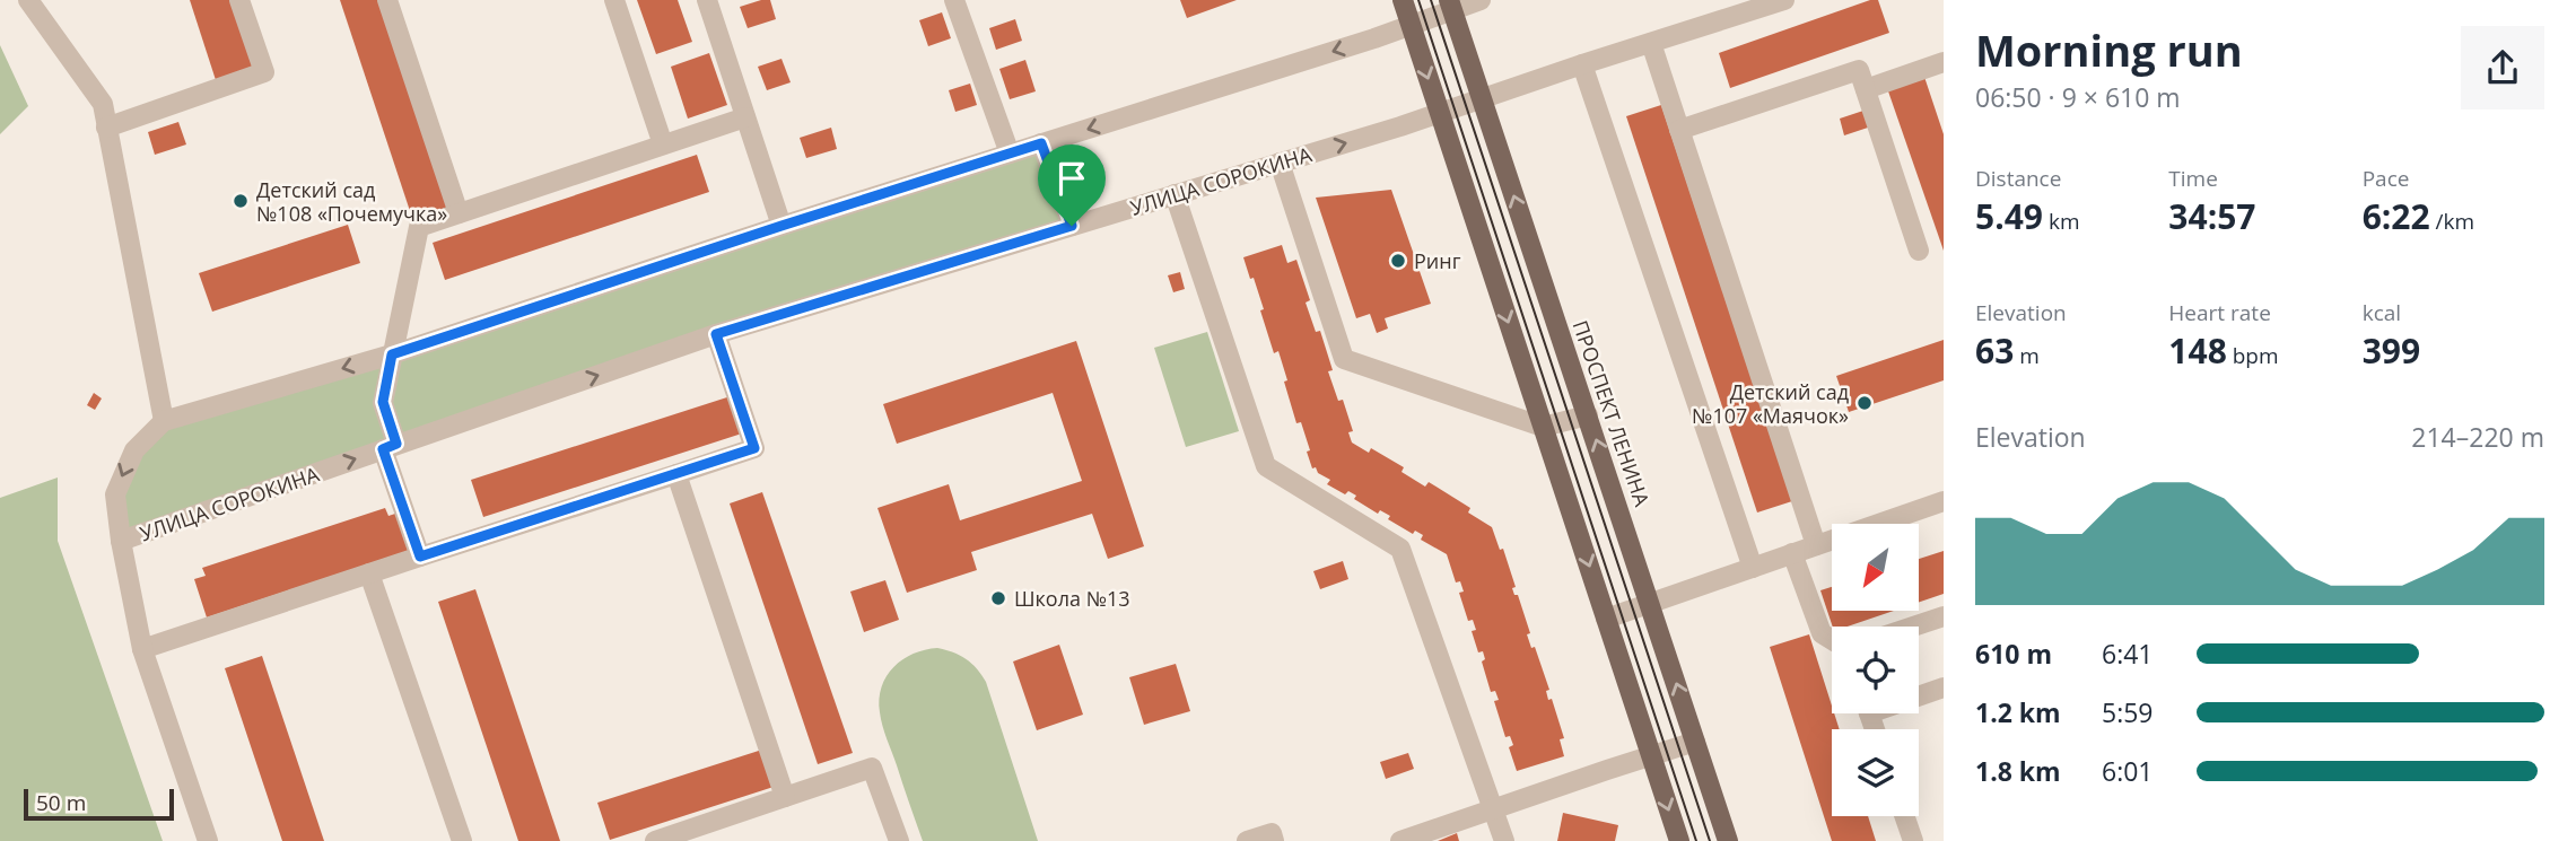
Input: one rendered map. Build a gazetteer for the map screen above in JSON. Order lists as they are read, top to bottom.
{
  "streets": {
    "main road": ["ПРОСПЕКТ ЛЕНИНА"],
    "street": ["УЛИЦА СОРОКИНА"]
  },
  "crossings": [
    ["УЛИЦА СОРОКИНА", "ПРОСПЕКТ ЛЕНИНА"]
  ],
  "places": [
    "Детский сад №108 «Почемучка»",
    "Ринг",
    "Детский сад №107 «Маячок»",
    "Школа №13"
  ],
  "scale_bar": "50 m",
  "north": "bottom left",
  "page": {
    "heading": ["Morning run", "06:50 · 9 × 610 m"],
    "stats": [
      ["Distance", "5.49 km"],
      ["Time", "34:57"],
      ["Pace", "6:22 /km"],
      ["Elevation", "63 m"],
      ["Heart rate", "148 bpm"],
      ["kcal", "399"]
    ],
    "chart": ["Elevation", "214–220 m"],
    "list": [
      {
        "name": "610 m",
        "note": "6:41"
      },
      {
        "name": "1.2 km",
        "note": "5:59"
      },
      {
        "name": "1.8 km",
        "note": "6:01"
      }
    ],
    "scale": "50 m"
  }
}
